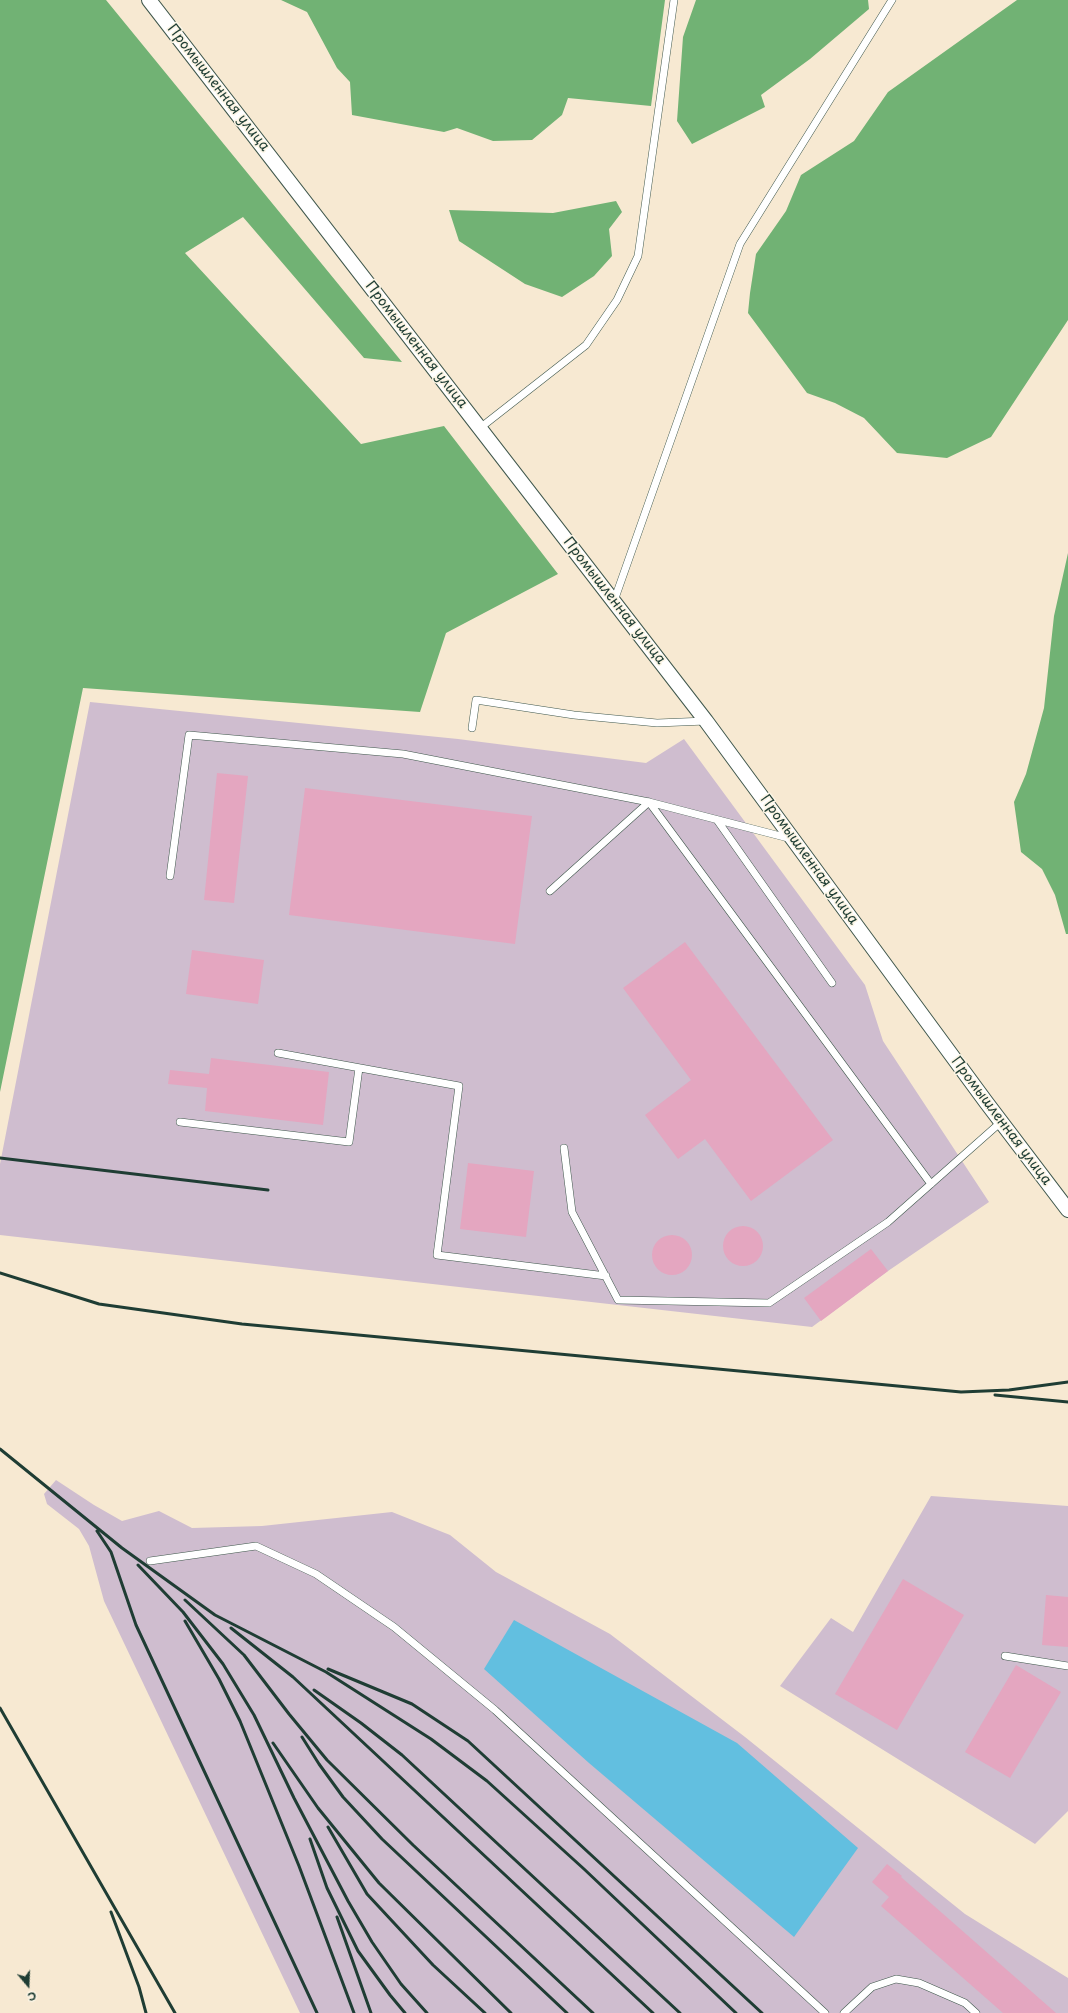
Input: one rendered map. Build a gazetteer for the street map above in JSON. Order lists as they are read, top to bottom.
{
  "streets": {
    "street": ["Промышленная улица"]
  },
  "north": "bottom"
}
